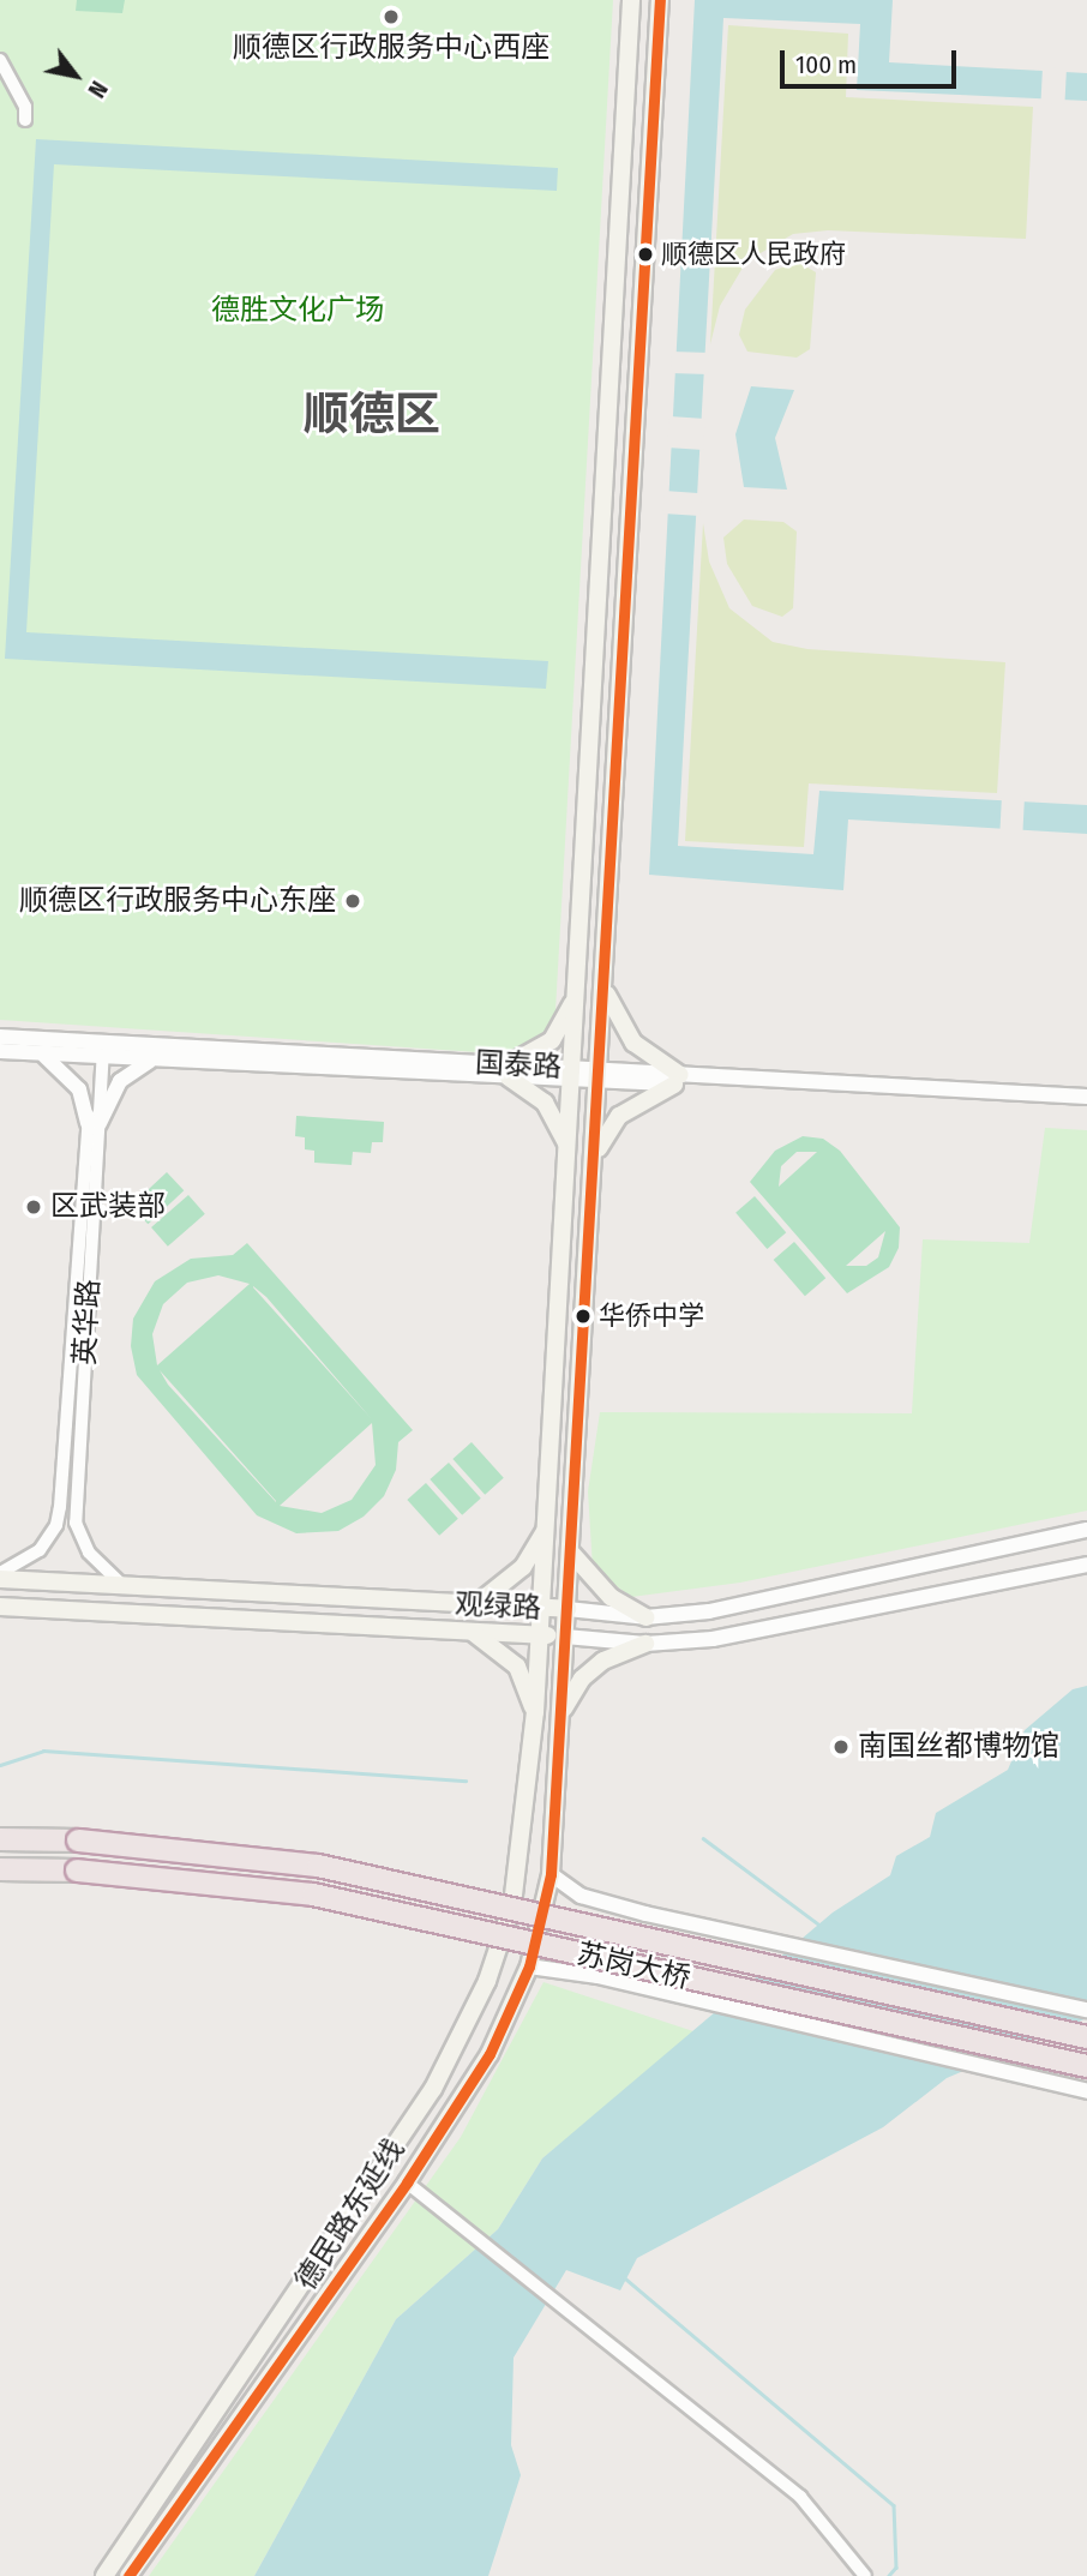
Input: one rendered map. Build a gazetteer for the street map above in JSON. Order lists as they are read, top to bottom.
{
  "streets": {
    "highway": ["苏岗大桥"],
    "main road": ["观绿路", "德民路东延线"],
    "street": ["国泰路", "英华路"]
  },
  "crossings": [
    ["国泰路", "英华路"],
    ["国泰路", "德民路东延线"],
    ["英华路", "观绿路"],
    ["观绿路", "德民路东延线"]
  ],
  "districts": ["顺德区"],
  "parks": ["德胜文化广场"],
  "places": [
    "顺德区行政服务中心西座",
    "顺德区人民政府",
    "顺德区行政服务中心东座",
    "区武装部",
    "华侨中学",
    "南国丝都博物馆"
  ],
  "scale_bar": "100 m",
  "north": "bottom right"
}
